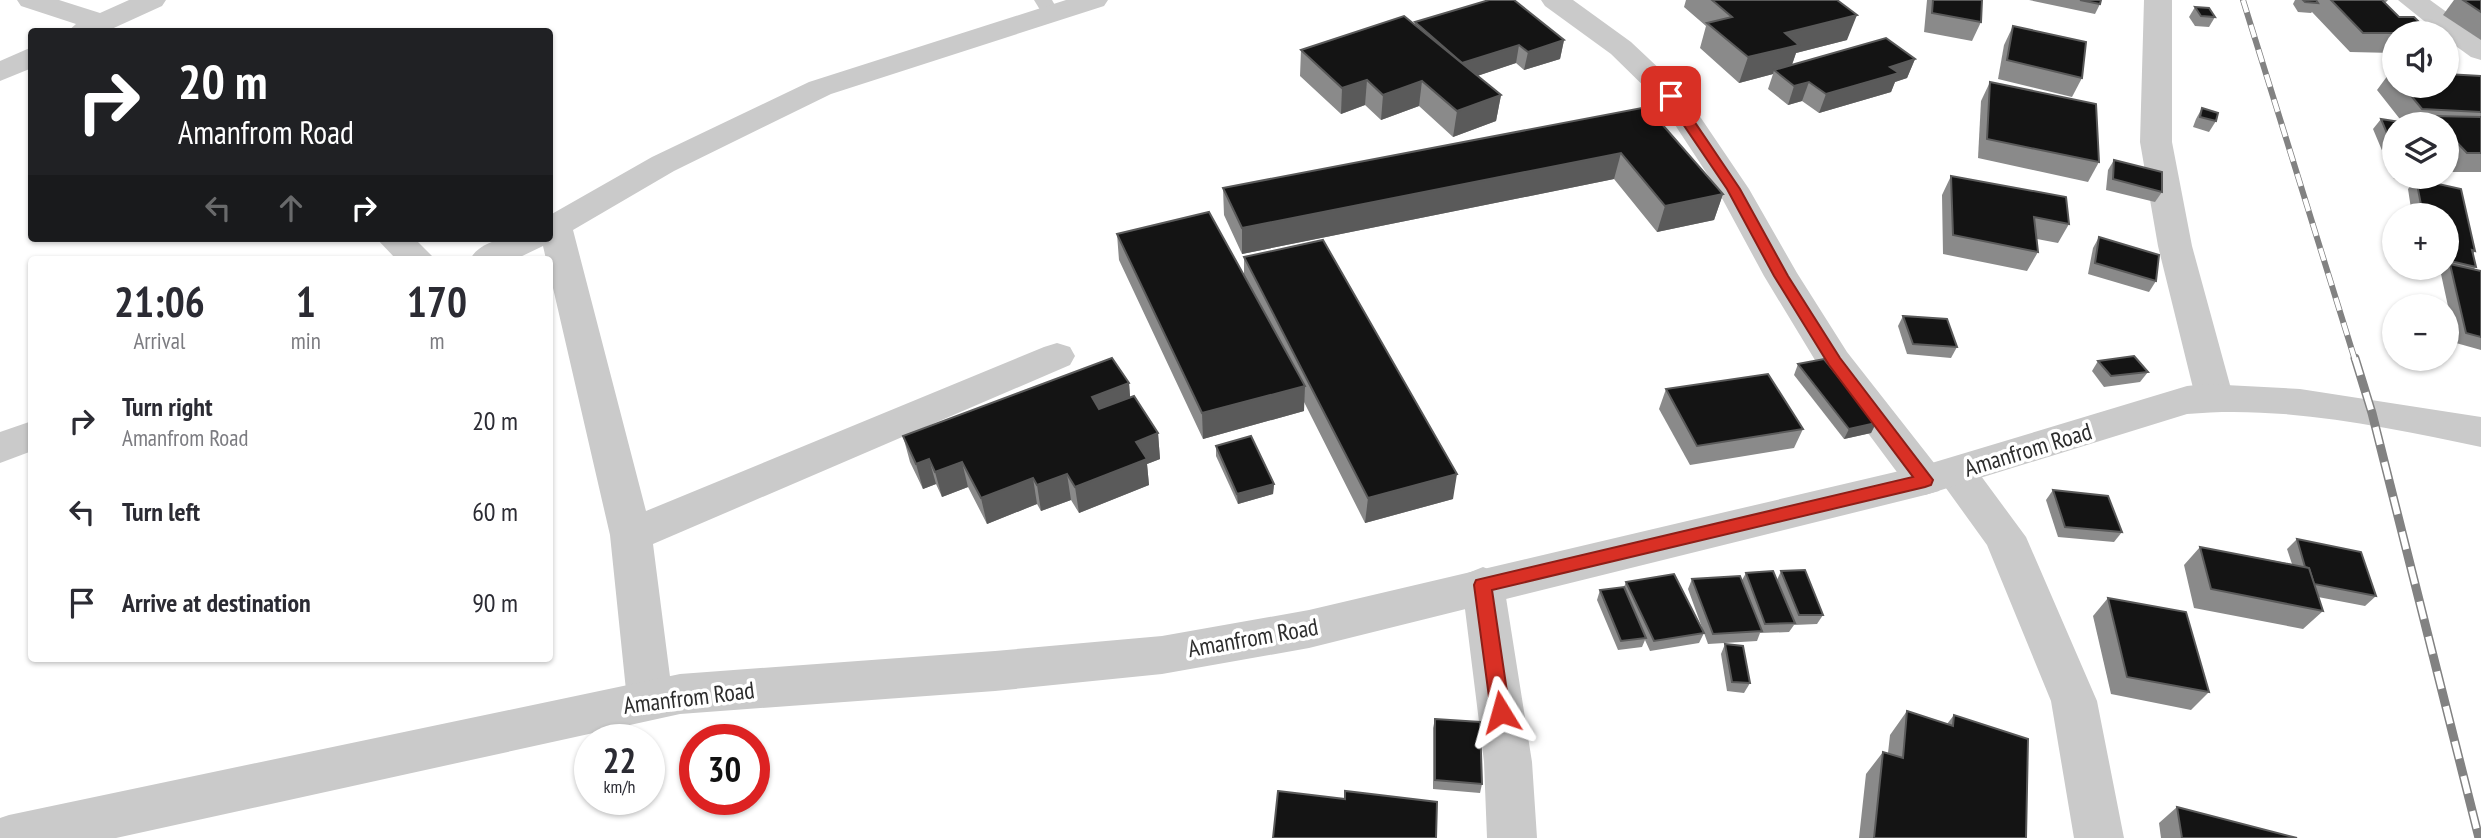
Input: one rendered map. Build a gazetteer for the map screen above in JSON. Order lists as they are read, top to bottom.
{
  "streets": {
    "street": ["Amanfrom Road"]
  },
  "page": {
    "map_buttons": ["+", "−"],
    "turn": ["20 m", "Amanfrom Road"],
    "eta": [
      "21:06",
      "Arrival",
      "1",
      "min",
      "170",
      "m"
    ],
    "list": [
      {
        "name": "Turn right",
        "note": "Amanfrom Road",
        "value": "20 m"
      },
      {
        "name": "Turn left",
        "value": "60 m"
      },
      {
        "name": "Arrive at destination",
        "value": "90 m"
      }
    ],
    "speed": "22 km/h",
    "limit": "30"
  }
}
